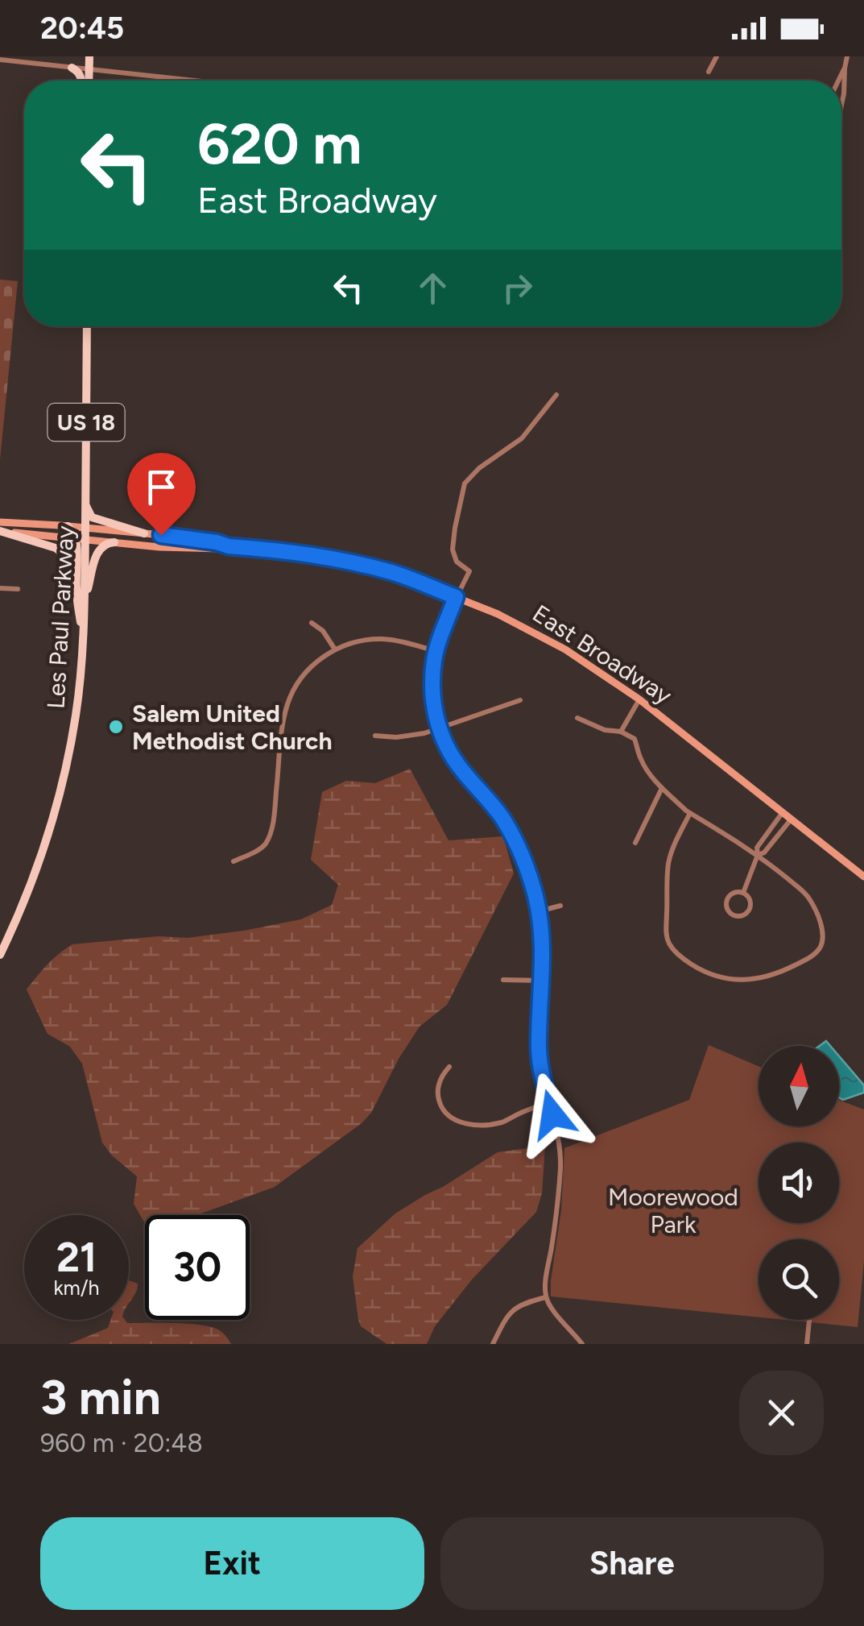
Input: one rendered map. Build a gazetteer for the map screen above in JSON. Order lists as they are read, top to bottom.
{
  "streets": {
    "main road": ["US 18", "Les Paul Parkway", "East Broadway"]
  },
  "crossings": [
    ["Les Paul Parkway", "East Broadway"]
  ],
  "parks": ["Moorewood Park"],
  "places": ["Salem United Methodist Church"],
  "north": "top",
  "page": {
    "status": "20:45",
    "turn": ["620 m", "East Broadway"],
    "speed": "21 km/h",
    "limit": "30",
    "heading": ["3 min", "960 m · 20:48"],
    "buttons": ["Exit", "Share"]
  }
}
